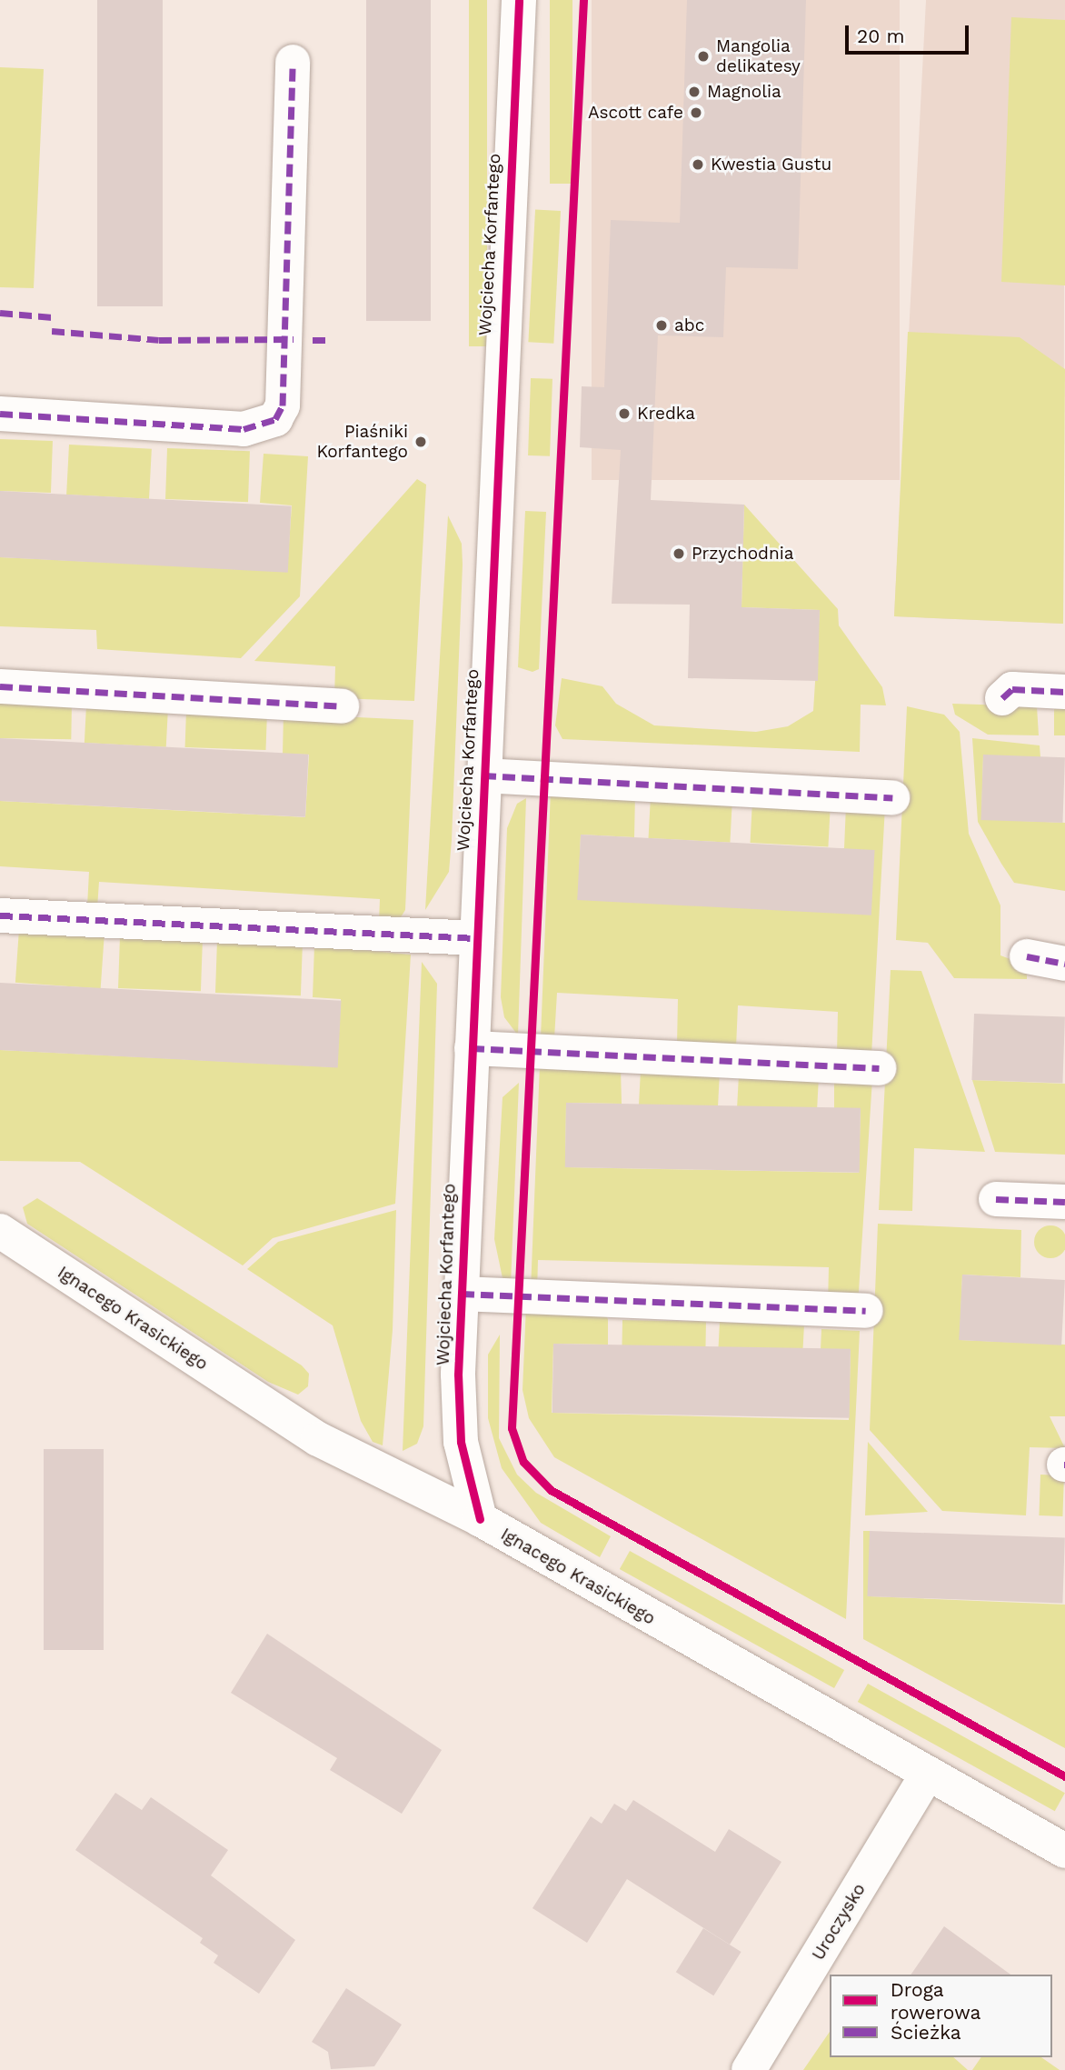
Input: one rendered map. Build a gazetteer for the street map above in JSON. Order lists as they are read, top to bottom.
{
  "streets": {
    "street": ["Wojciecha Korfantego", "Ignacego Krasickiego", "Uroczysko"]
  },
  "crossings": [
    ["Wojciecha Korfantego", "Ignacego Krasickiego"],
    ["Ignacego Krasickiego", "Uroczysko"]
  ],
  "places": [
    "Mangolia delikatesy",
    "Magnolia",
    "Ascott cafe",
    "Kwestia Gustu",
    "abc",
    "Kredka",
    "Piaśniki Korfantego",
    "Przychodnia"
  ],
  "legend": ["Droga rowerowa", "Ścieżka"],
  "scale_bar": "20 m"
}
